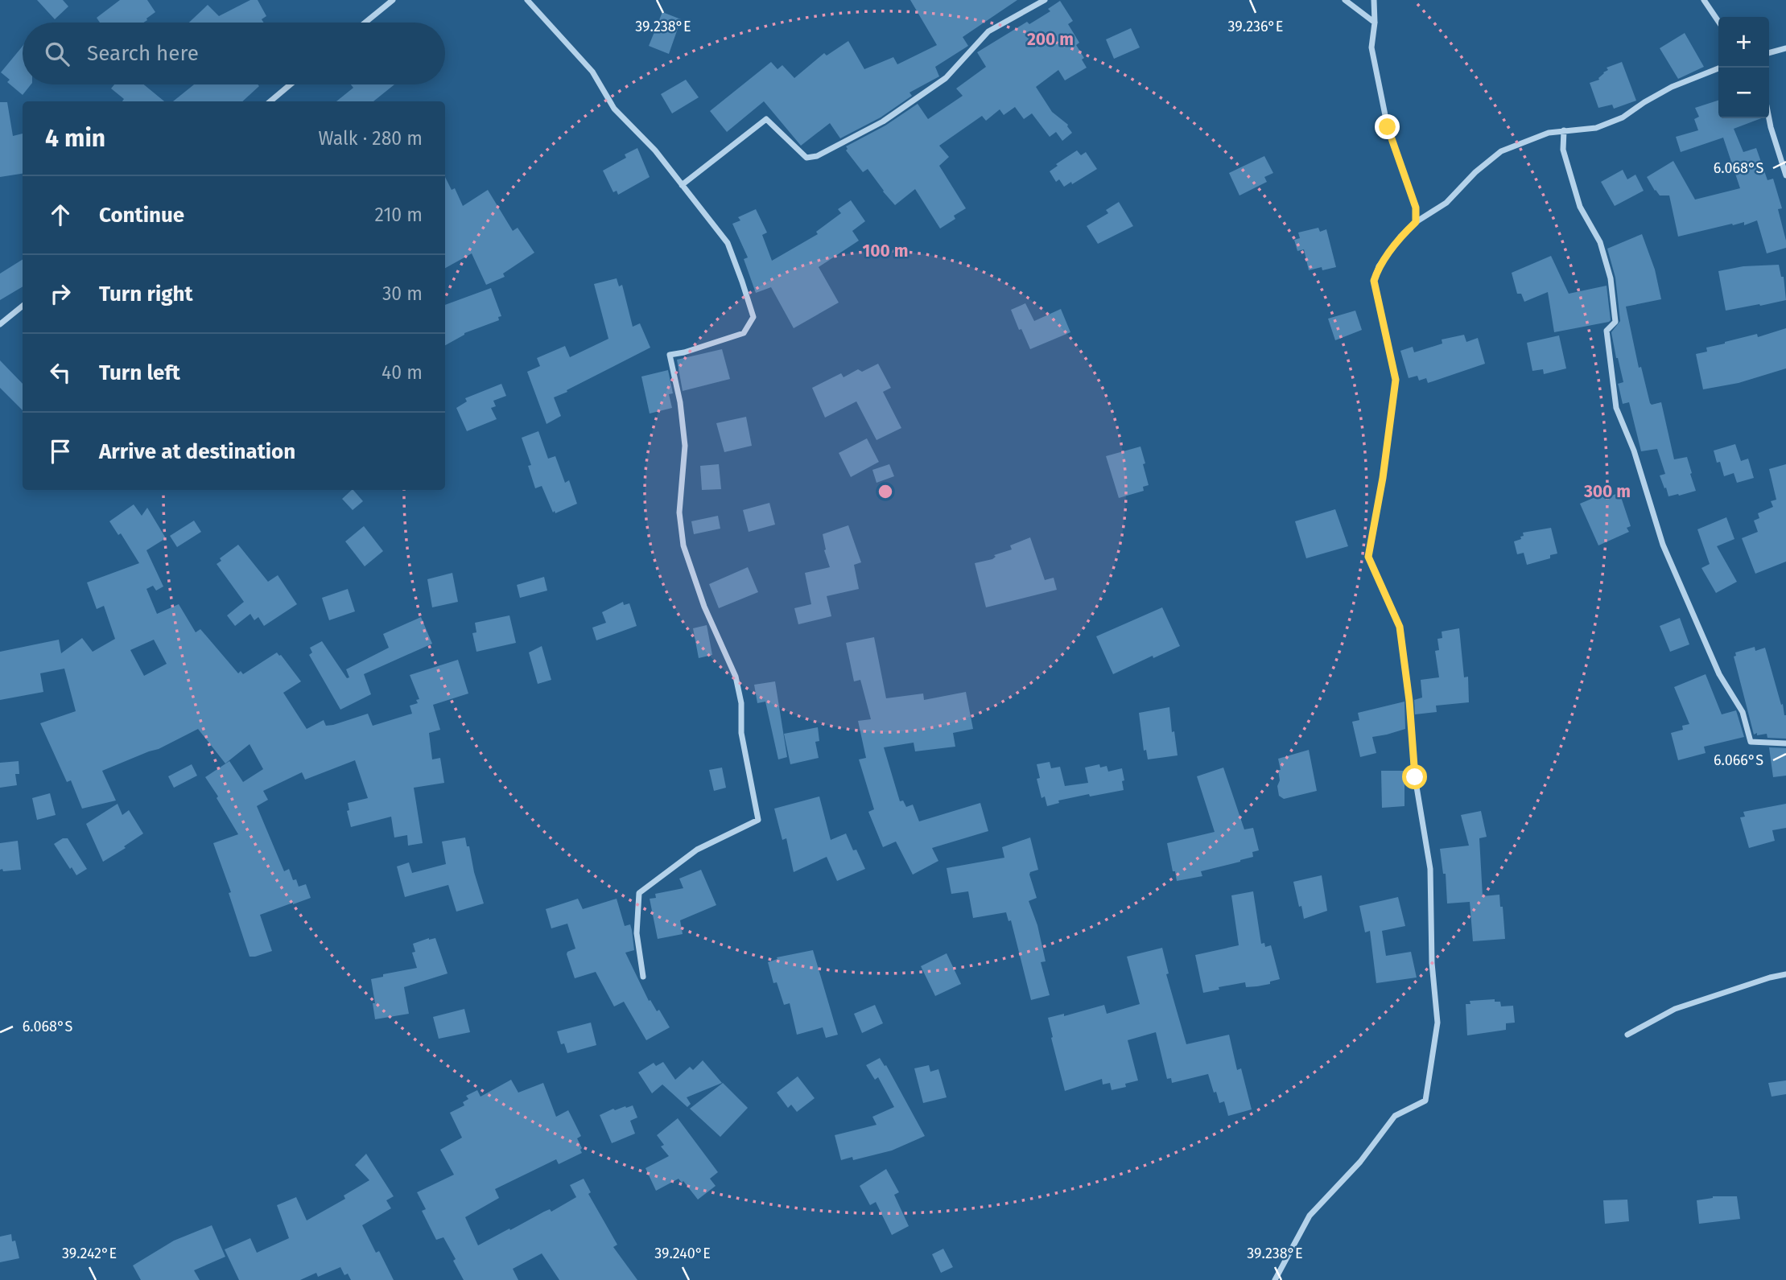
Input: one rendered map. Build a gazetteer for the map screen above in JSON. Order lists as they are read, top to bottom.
{
  "page": {
    "map_buttons": ["+", "−"],
    "search": "Search here",
    "heading": ["4 min", "Walk · 280 m"],
    "list": [
      ["Continue", "210 m"],
      ["Turn right", "30 m"],
      ["Turn left", "40 m"],
      "Arrive at destination"
    ]
  },
  "coordinates": [
    "39.238°E",
    "39.236°E",
    "6.068°S",
    "6.066°S",
    "39.242°E",
    "39.240°E"
  ],
  "rings": ["200 m", "100 m", "300 m"]
}
